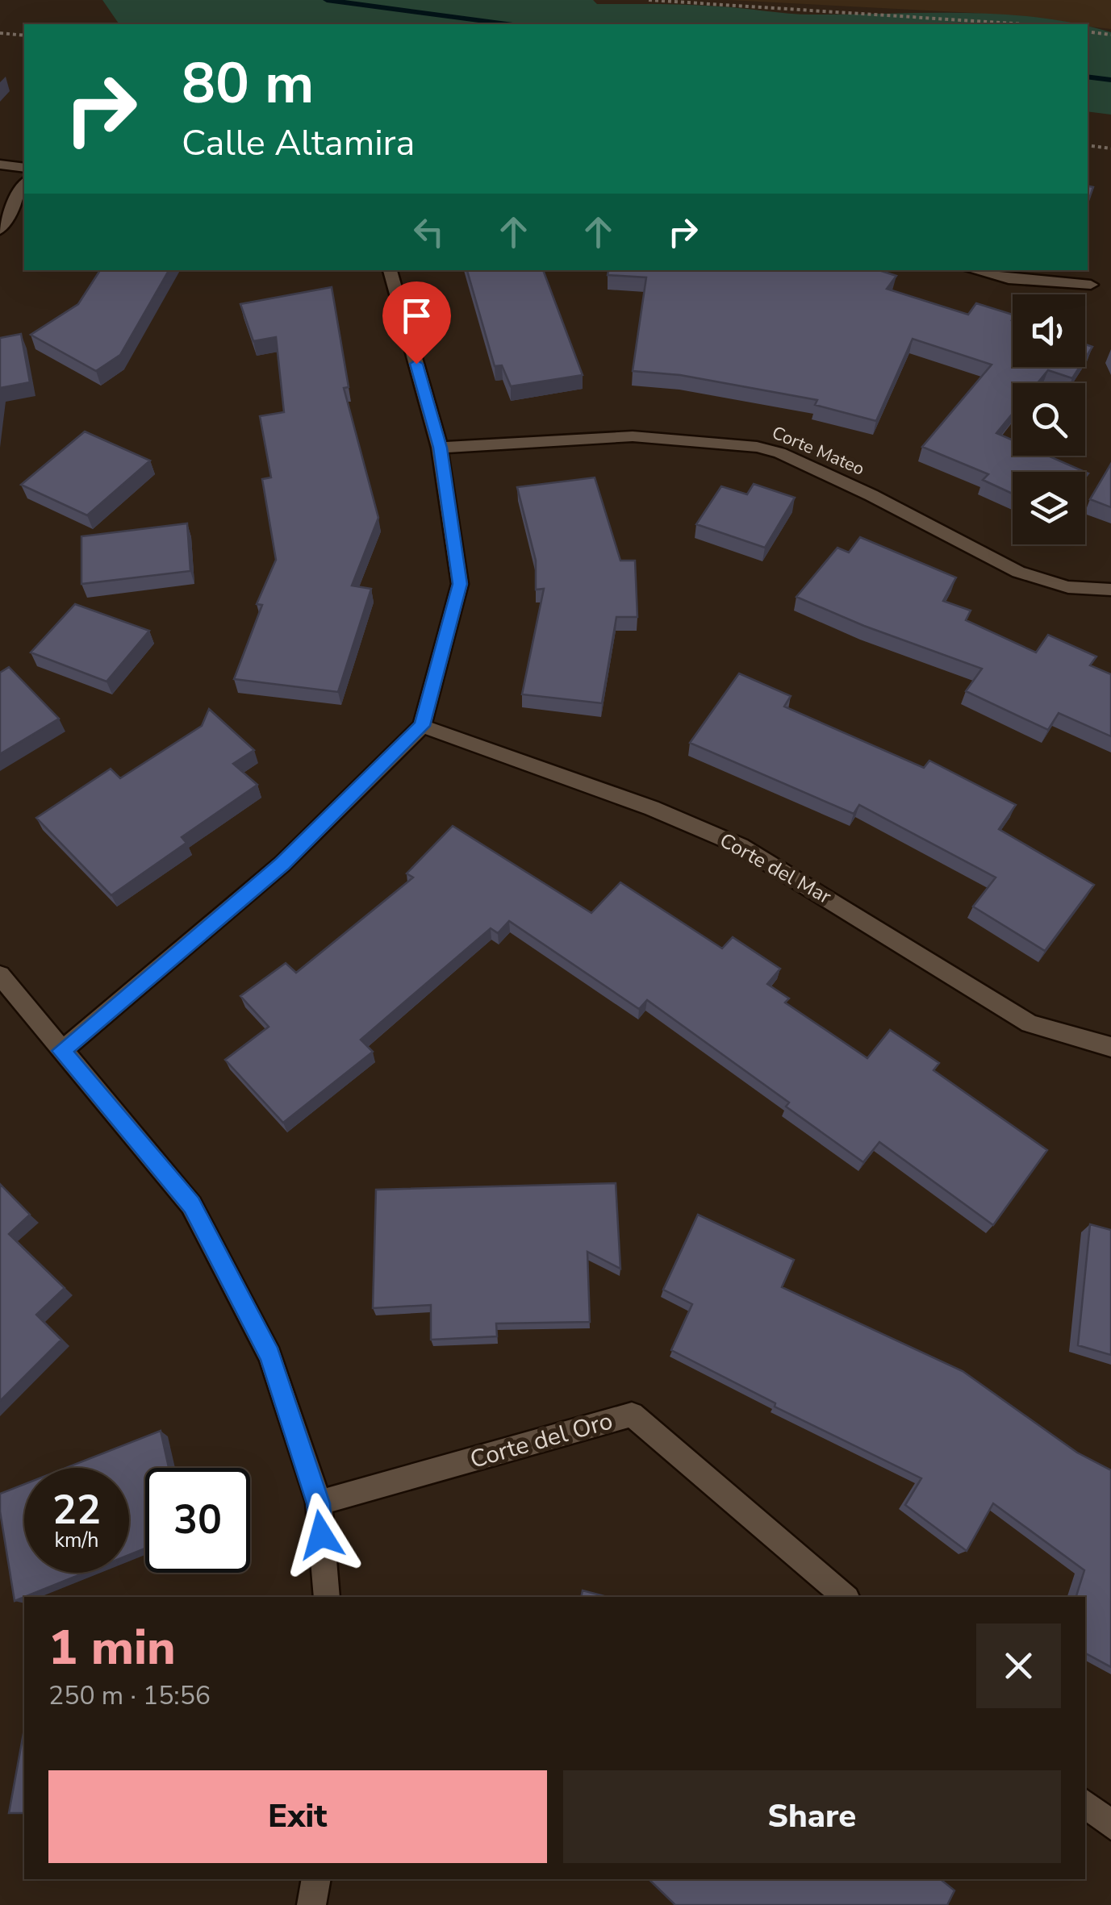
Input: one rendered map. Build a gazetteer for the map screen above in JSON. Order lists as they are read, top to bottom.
{
  "streets": {
    "street": ["Corte Mateo", "Corte del Mar", "Corte del Oro"]
  },
  "page": {
    "turn": ["80 m", "Calle Altamira"],
    "speed": "22 km/h",
    "limit": "30",
    "heading": ["1 min", "250 m · 15:56"],
    "buttons": ["Exit", "Share"]
  }
}
